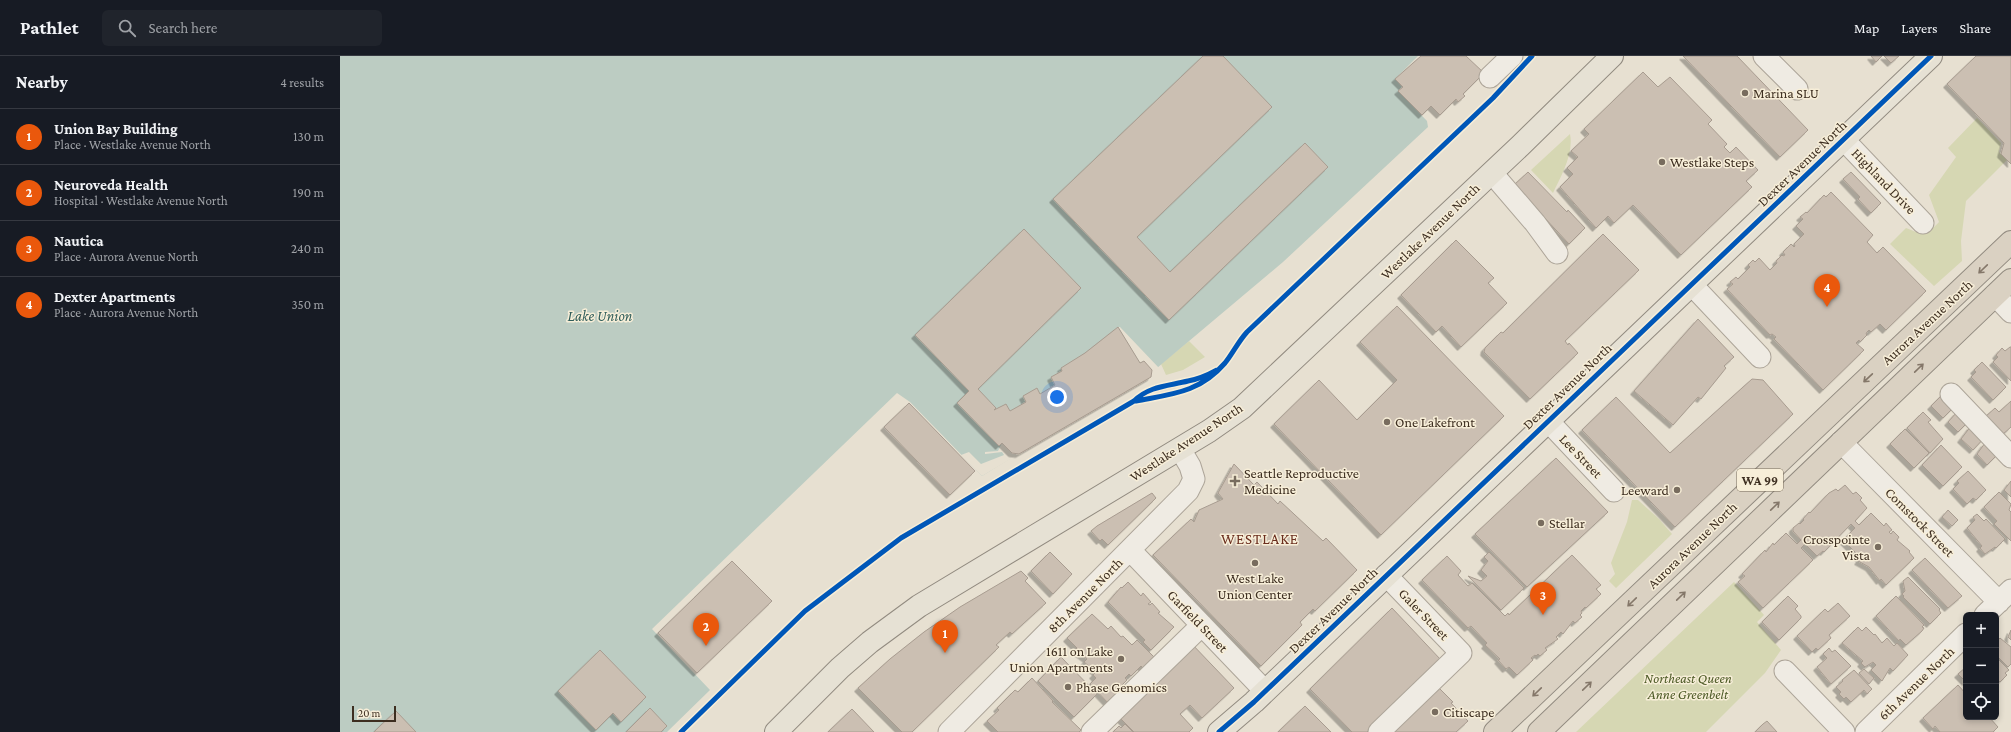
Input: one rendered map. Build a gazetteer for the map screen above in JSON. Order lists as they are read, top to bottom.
{
  "streets": {
    "highway": ["Aurora Avenue North", "WA 99"],
    "main road": ["Dexter Avenue North", "Westlake Avenue North"],
    "street": [
      "Highland Drive",
      "Lee Street",
      "Comstock Street",
      "8th Avenue North",
      "Galer Street",
      "Garfield Street",
      "6th Avenue North"
    ]
  },
  "crossings": [
    ["Dexter Avenue North", "Highland Drive"],
    ["Dexter Avenue North", "Lee Street"],
    ["Dexter Avenue North", "Galer Street"],
    ["Dexter Avenue North", "Garfield Street"],
    ["Westlake Avenue North", "8th Avenue North"],
    ["Aurora Avenue North", "Comstock Street"],
    ["8th Avenue North", "Garfield Street"]
  ],
  "districts": ["WESTLAKE"],
  "water": ["Lake Union"],
  "parks": ["Northeast Queen Anne Greenbelt"],
  "places": {
    "other": [
      "Marina SLU",
      "Westlake Steps",
      "One Lakefront",
      "Leeward",
      "Stellar",
      "Crosspointe Vista",
      "West Lake Union Center",
      "1611 on Lake Union Apartments",
      "Phase Genomics",
      "Citiscape"
    ],
    "health": ["Seattle Reproductive Medicine"]
  },
  "scale_bar": "20 m",
  "page": {
    "header": "Pathlet",
    "search": "Search here",
    "nav": ["Map", "Layers", "Share"],
    "heading": ["Nearby", "4 results"],
    "list": [
      {
        "mark": "1",
        "name": "Union Bay Building",
        "note": "Place · Westlake Avenue North",
        "value": "130 m"
      },
      {
        "mark": "2",
        "name": "Neuroveda Health",
        "note": "Hospital · Westlake Avenue North",
        "value": "190 m"
      },
      {
        "mark": "3",
        "name": "Nautica",
        "note": "Place · Aurora Avenue North",
        "value": "240 m"
      },
      {
        "mark": "4",
        "name": "Dexter Apartments",
        "note": "Place · Aurora Avenue North",
        "value": "350 m"
      }
    ],
    "pins": [
      "4",
      "3",
      "2",
      "1"
    ],
    "map_buttons": ["+", "−"],
    "scale": "20 m"
  }
}
